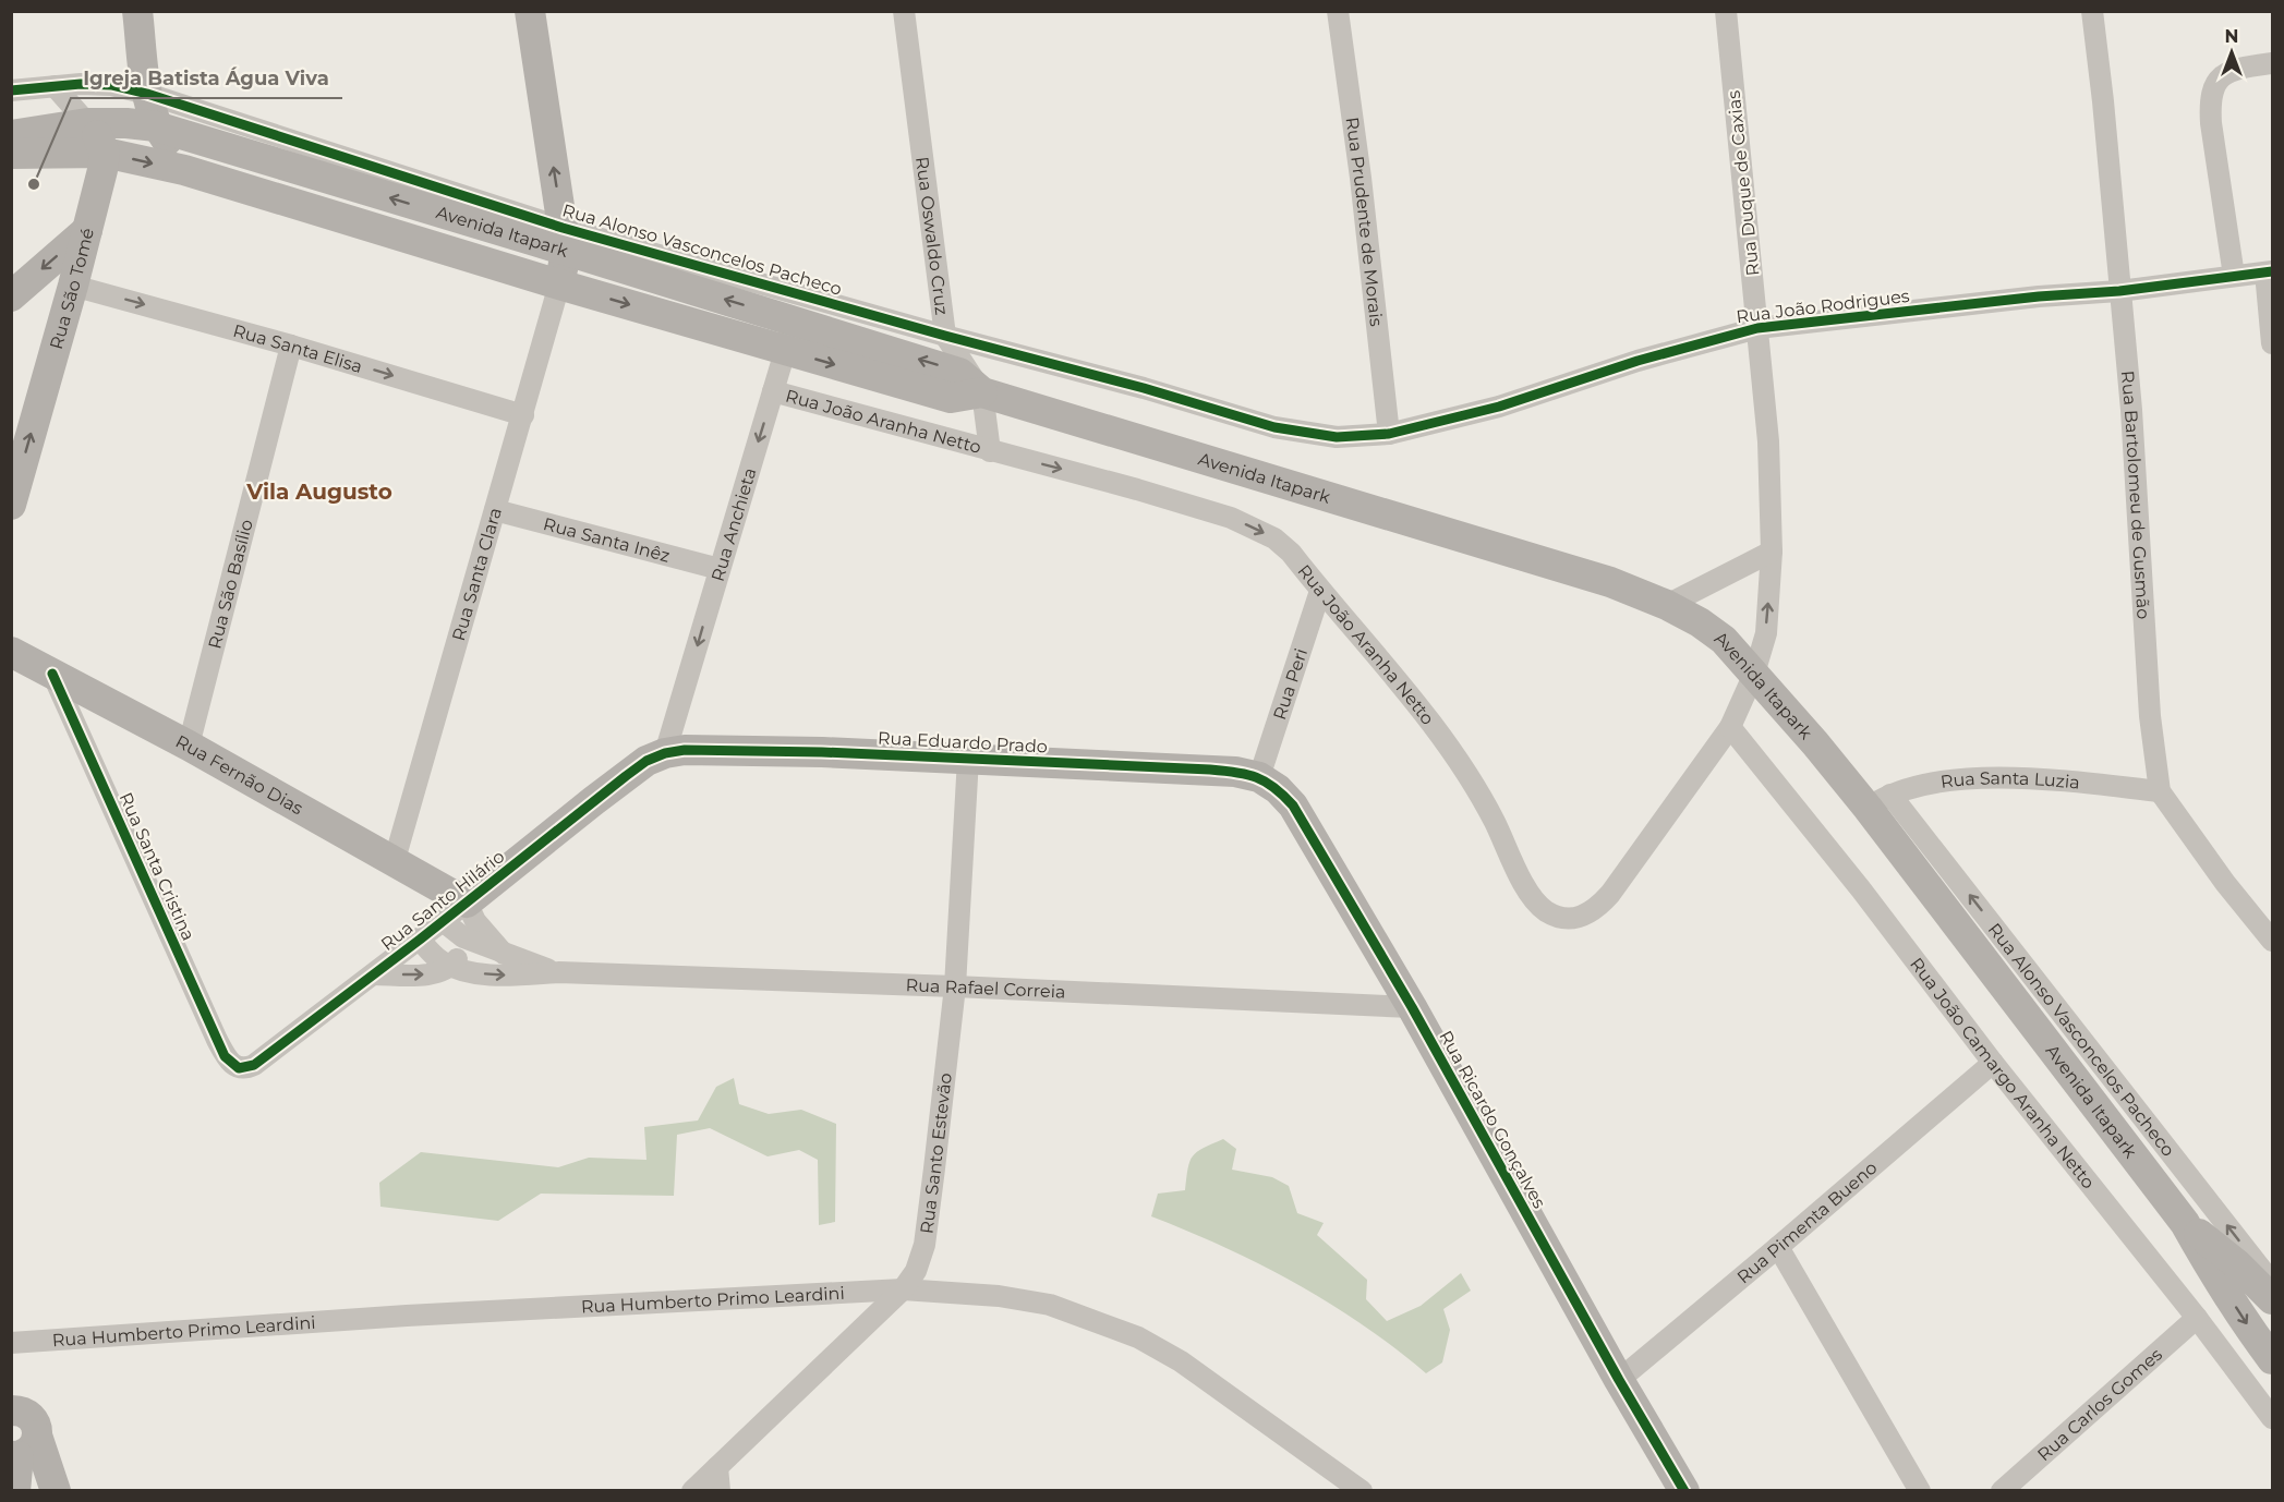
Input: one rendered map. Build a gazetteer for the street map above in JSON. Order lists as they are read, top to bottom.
{
  "streets": {
    "main road": [
      "Avenida Itapark",
      "Rua São Tomé",
      "Rua Eduardo Prado",
      "Rua Fernão Dias",
      "Rua Santo Hilário",
      "Rua Ricardo Gonçalves"
    ],
    "street": [
      "Rua Duque de Caxias",
      "Rua Prudente de Morais",
      "Rua Oswaldo Cruz",
      "Rua Alonso Vasconcelos Pacheco",
      "Rua João Rodrigues",
      "Rua Santa Elisa",
      "Rua João Aranha Netto",
      "Rua Bartolomeu de Gusmão",
      "Rua Anchieta",
      "Rua Santa Inêz",
      "Rua Santa Clara",
      "Rua São Basílio",
      "Rua Peri",
      "Rua Santa Luzia",
      "Rua Santa Cristina",
      "Rua Rafael Correia",
      "Rua João Camargo Aranha Netto",
      "Rua Santo Estevão",
      "Rua Pimenta Bueno",
      "Rua Humberto Primo Leardini",
      "Rua Carlos Gomes"
    ]
  },
  "crossings": [
    ["Rua Duque de Caxias", "Avenida Itapark"],
    ["Rua Duque de Caxias", "Rua João Rodrigues"],
    ["Rua Duque de Caxias", "Rua João Aranha Netto"],
    ["Rua Prudente de Morais", "Rua Alonso Vasconcelos Pacheco"],
    ["Rua Prudente de Morais", "Rua João Rodrigues"],
    ["Avenida Itapark", "Rua Oswaldo Cruz"],
    ["Avenida Itapark", "Rua Alonso Vasconcelos Pacheco"],
    ["Avenida Itapark", "Rua São Tomé"],
    ["Avenida Itapark", "Rua João Aranha Netto"],
    ["Avenida Itapark", "Rua Anchieta"],
    ["Avenida Itapark", "Rua Santa Clara"],
    ["Avenida Itapark", "Rua Santa Luzia"],
    ["Rua Oswaldo Cruz", "Rua Alonso Vasconcelos Pacheco"],
    ["Rua Oswaldo Cruz", "Rua João Aranha Netto"],
    ["Rua Alonso Vasconcelos Pacheco", "Rua João Rodrigues"],
    ["Rua Alonso Vasconcelos Pacheco", "Rua Anchieta"],
    ["Rua Alonso Vasconcelos Pacheco", "Rua Santa Luzia"],
    ["Rua São Tomé", "Rua Santa Elisa"],
    ["Rua João Rodrigues", "Rua Bartolomeu de Gusmão"],
    ["Rua Santa Elisa", "Rua Santa Clara"],
    ["Rua Santa Elisa", "Rua São Basílio"],
    ["Rua João Aranha Netto", "Rua Anchieta"],
    ["Rua João Aranha Netto", "Rua Peri"],
    ["Rua João Aranha Netto", "Rua João Camargo Aranha Netto"],
    ["Rua Bartolomeu de Gusmão", "Rua Santa Luzia"],
    ["Rua Anchieta", "Rua Santa Inêz"],
    ["Rua Anchieta", "Rua Eduardo Prado"],
    ["Rua Anchieta", "Rua Santo Hilário"],
    ["Rua Santa Inêz", "Rua Santa Clara"],
    ["Rua Santa Clara", "Rua Fernão Dias"],
    ["Rua São Basílio", "Rua Fernão Dias"],
    ["Rua Peri", "Rua Eduardo Prado"],
    ["Rua Peri", "Rua Ricardo Gonçalves"],
    ["Rua Eduardo Prado", "Rua Santo Hilário"],
    ["Rua Eduardo Prado", "Rua Ricardo Gonçalves"],
    ["Rua Eduardo Prado", "Rua Santo Estevão"],
    ["Rua Fernão Dias", "Rua Santa Cristina"],
    ["Rua Fernão Dias", "Rua Santo Hilário"],
    ["Rua Fernão Dias", "Rua Rafael Correia"],
    ["Rua Santa Cristina", "Rua Santo Hilário"],
    ["Rua Santo Hilário", "Rua Rafael Correia"],
    ["Rua Rafael Correia", "Rua Ricardo Gonçalves"],
    ["Rua Rafael Correia", "Rua Santo Estevão"],
    ["Rua João Camargo Aranha Netto", "Rua Pimenta Bueno"],
    ["Rua João Camargo Aranha Netto", "Rua Carlos Gomes"],
    ["Rua Ricardo Gonçalves", "Rua Pimenta Bueno"],
    ["Rua Santo Estevão", "Rua Humberto Primo Leardini"]
  ],
  "one_way": ["Rua São Tomé", "Rua Santa Elisa", "Rua Anchieta"],
  "districts": ["Vila Augusto"],
  "places": ["Igreja Batista Água Viva"],
  "north": "top"
}
